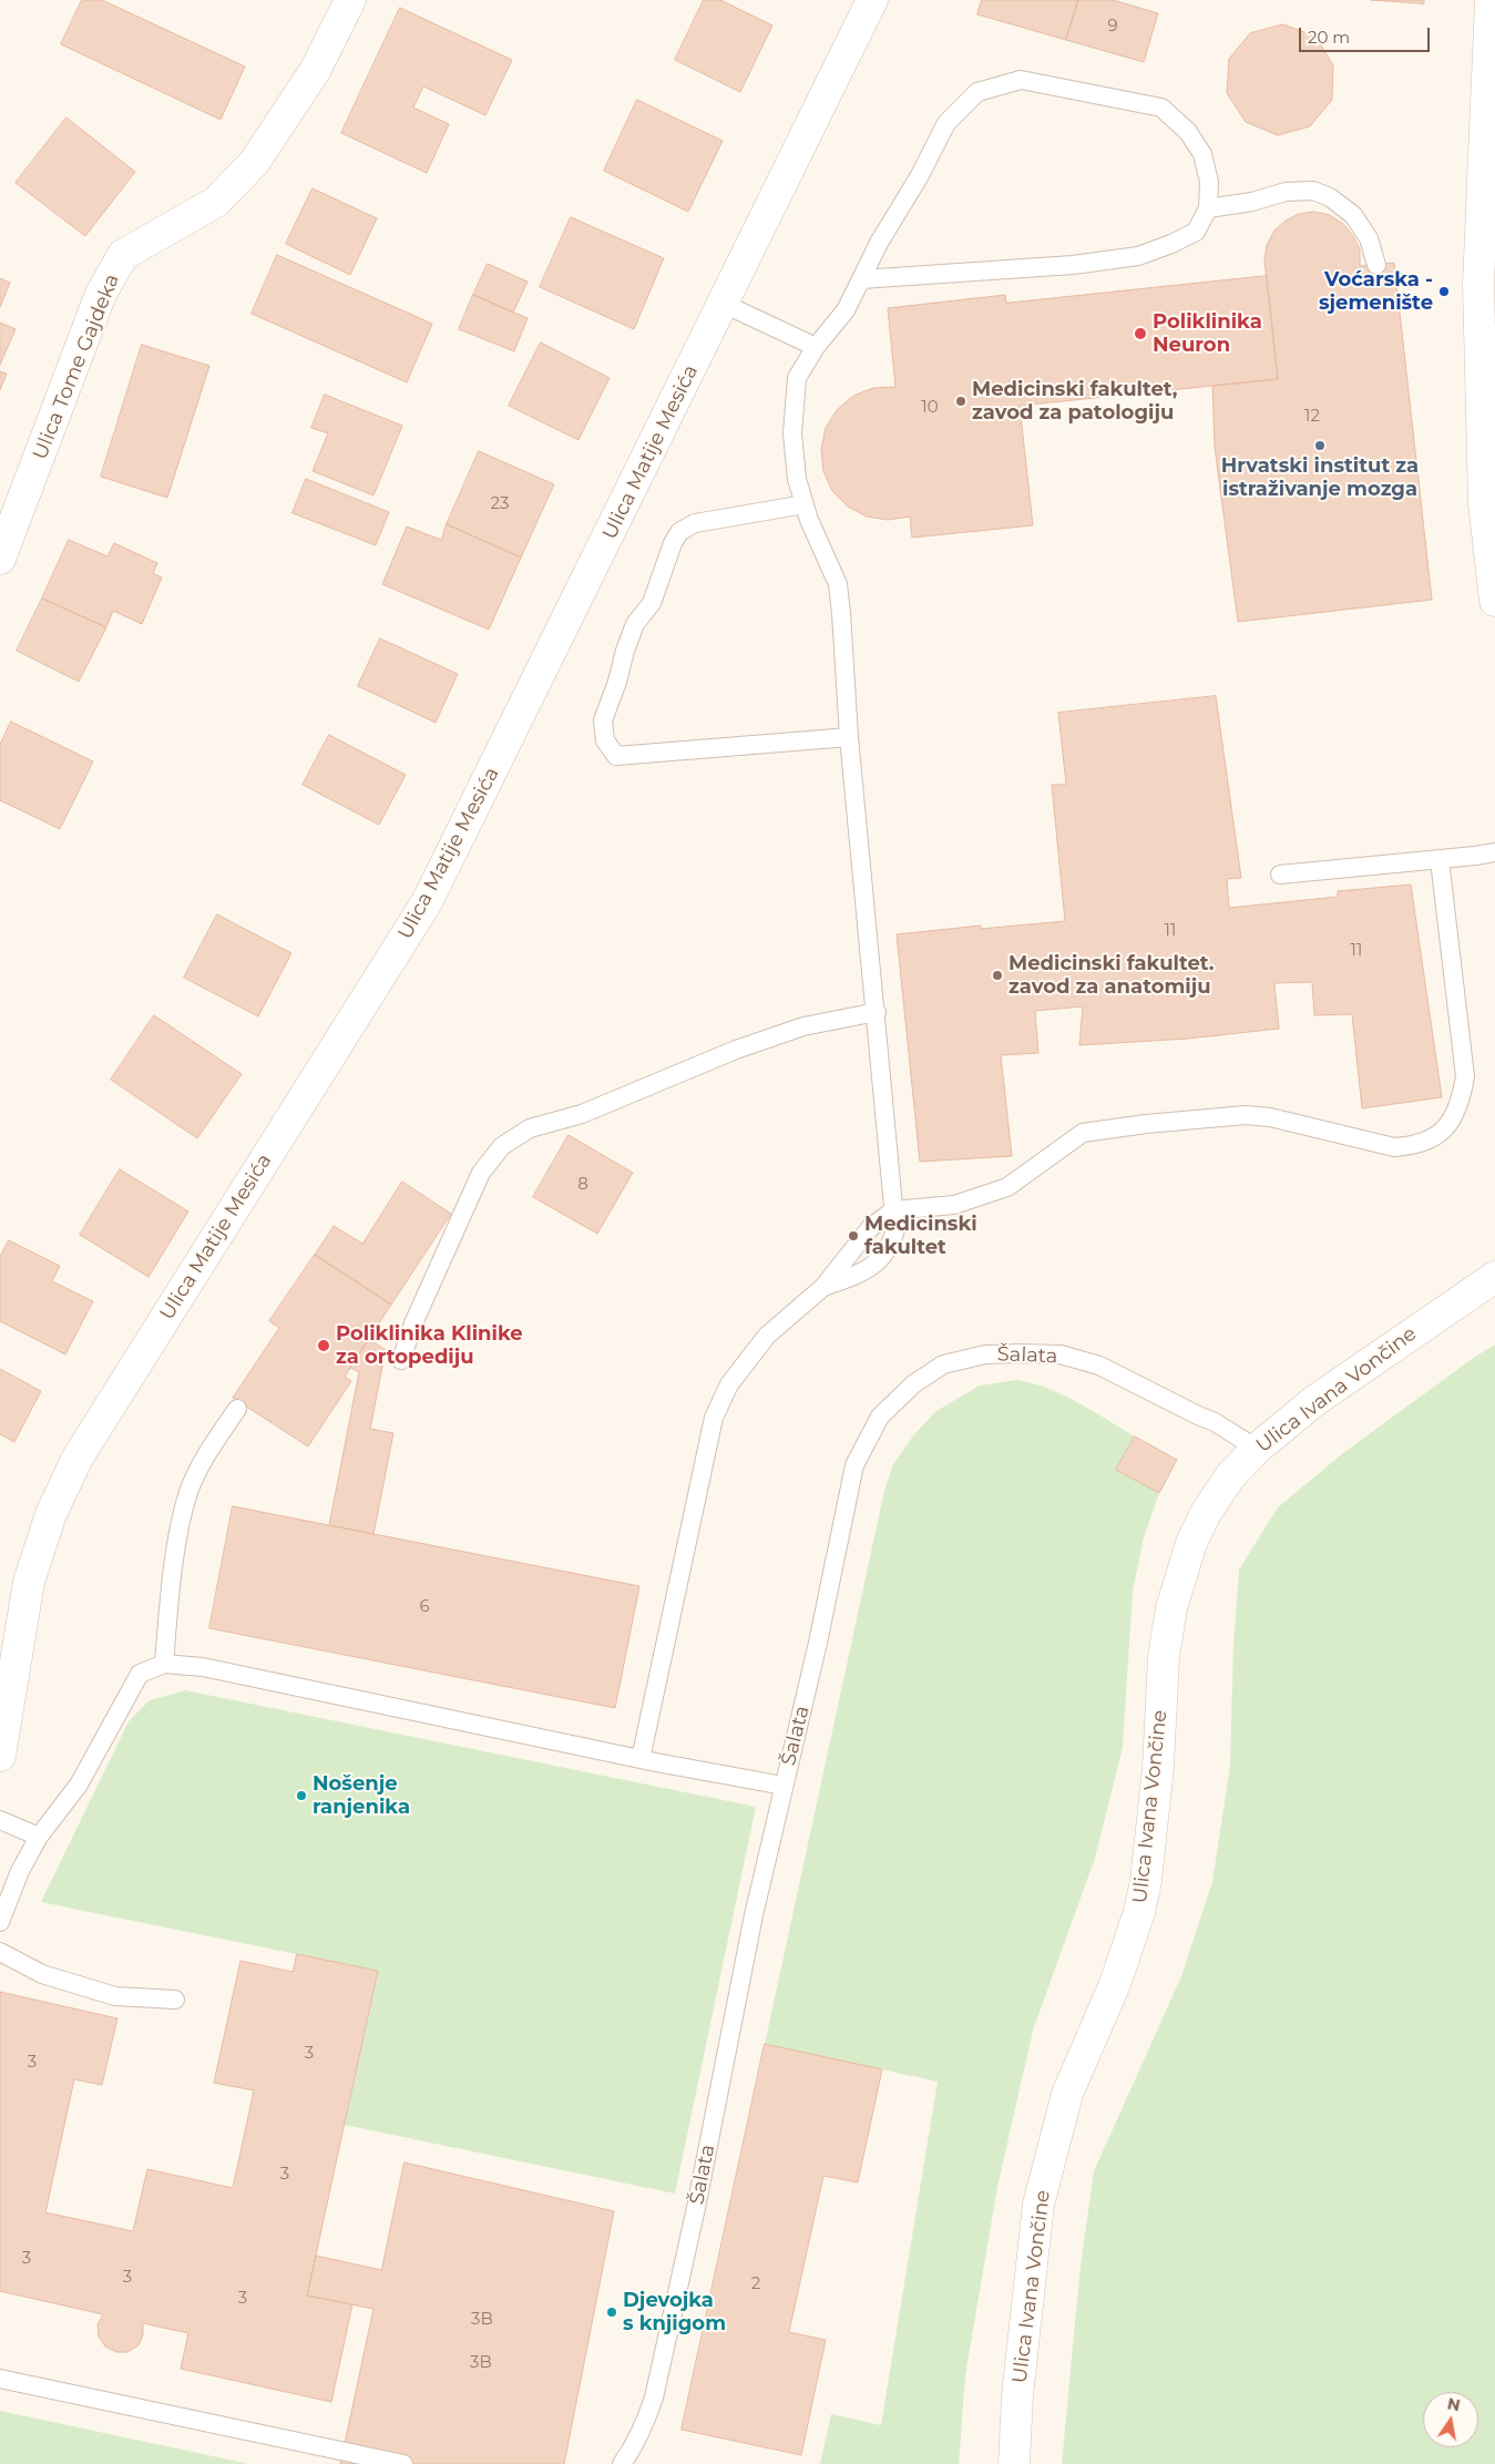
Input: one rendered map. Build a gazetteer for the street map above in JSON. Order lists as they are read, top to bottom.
{
  "streets": {
    "street": ["Ulica Tome Gajdeka", "Ulica Matije Mesića", "Ulica Ivana Vončine"],
    "lane": ["Šalata"]
  },
  "crossings": [
    ["Šalata", "Ulica Ivana Vončine"]
  ],
  "places": [
    "Voćarska - sjemenište",
    "Poliklinika Neuron",
    "Medicinski fakultet, zavod za patologiju",
    "Hrvatski institut za istraživanje mozga",
    "Medicinski fakultet. zavod za anatomiju",
    "Medicinski fakultet",
    "Poliklinika Klinike za ortopediju",
    "Nošenje ranjenika",
    "Djevojka s knjigom"
  ],
  "house_numbers": [
    "9",
    "10",
    "12",
    "23",
    "11",
    "11",
    "8",
    "6",
    "3",
    "3",
    "3",
    "3",
    "3",
    "2",
    "3",
    "3B",
    "3B"
  ],
  "scale_bar": "20 m",
  "north": "top"
}
